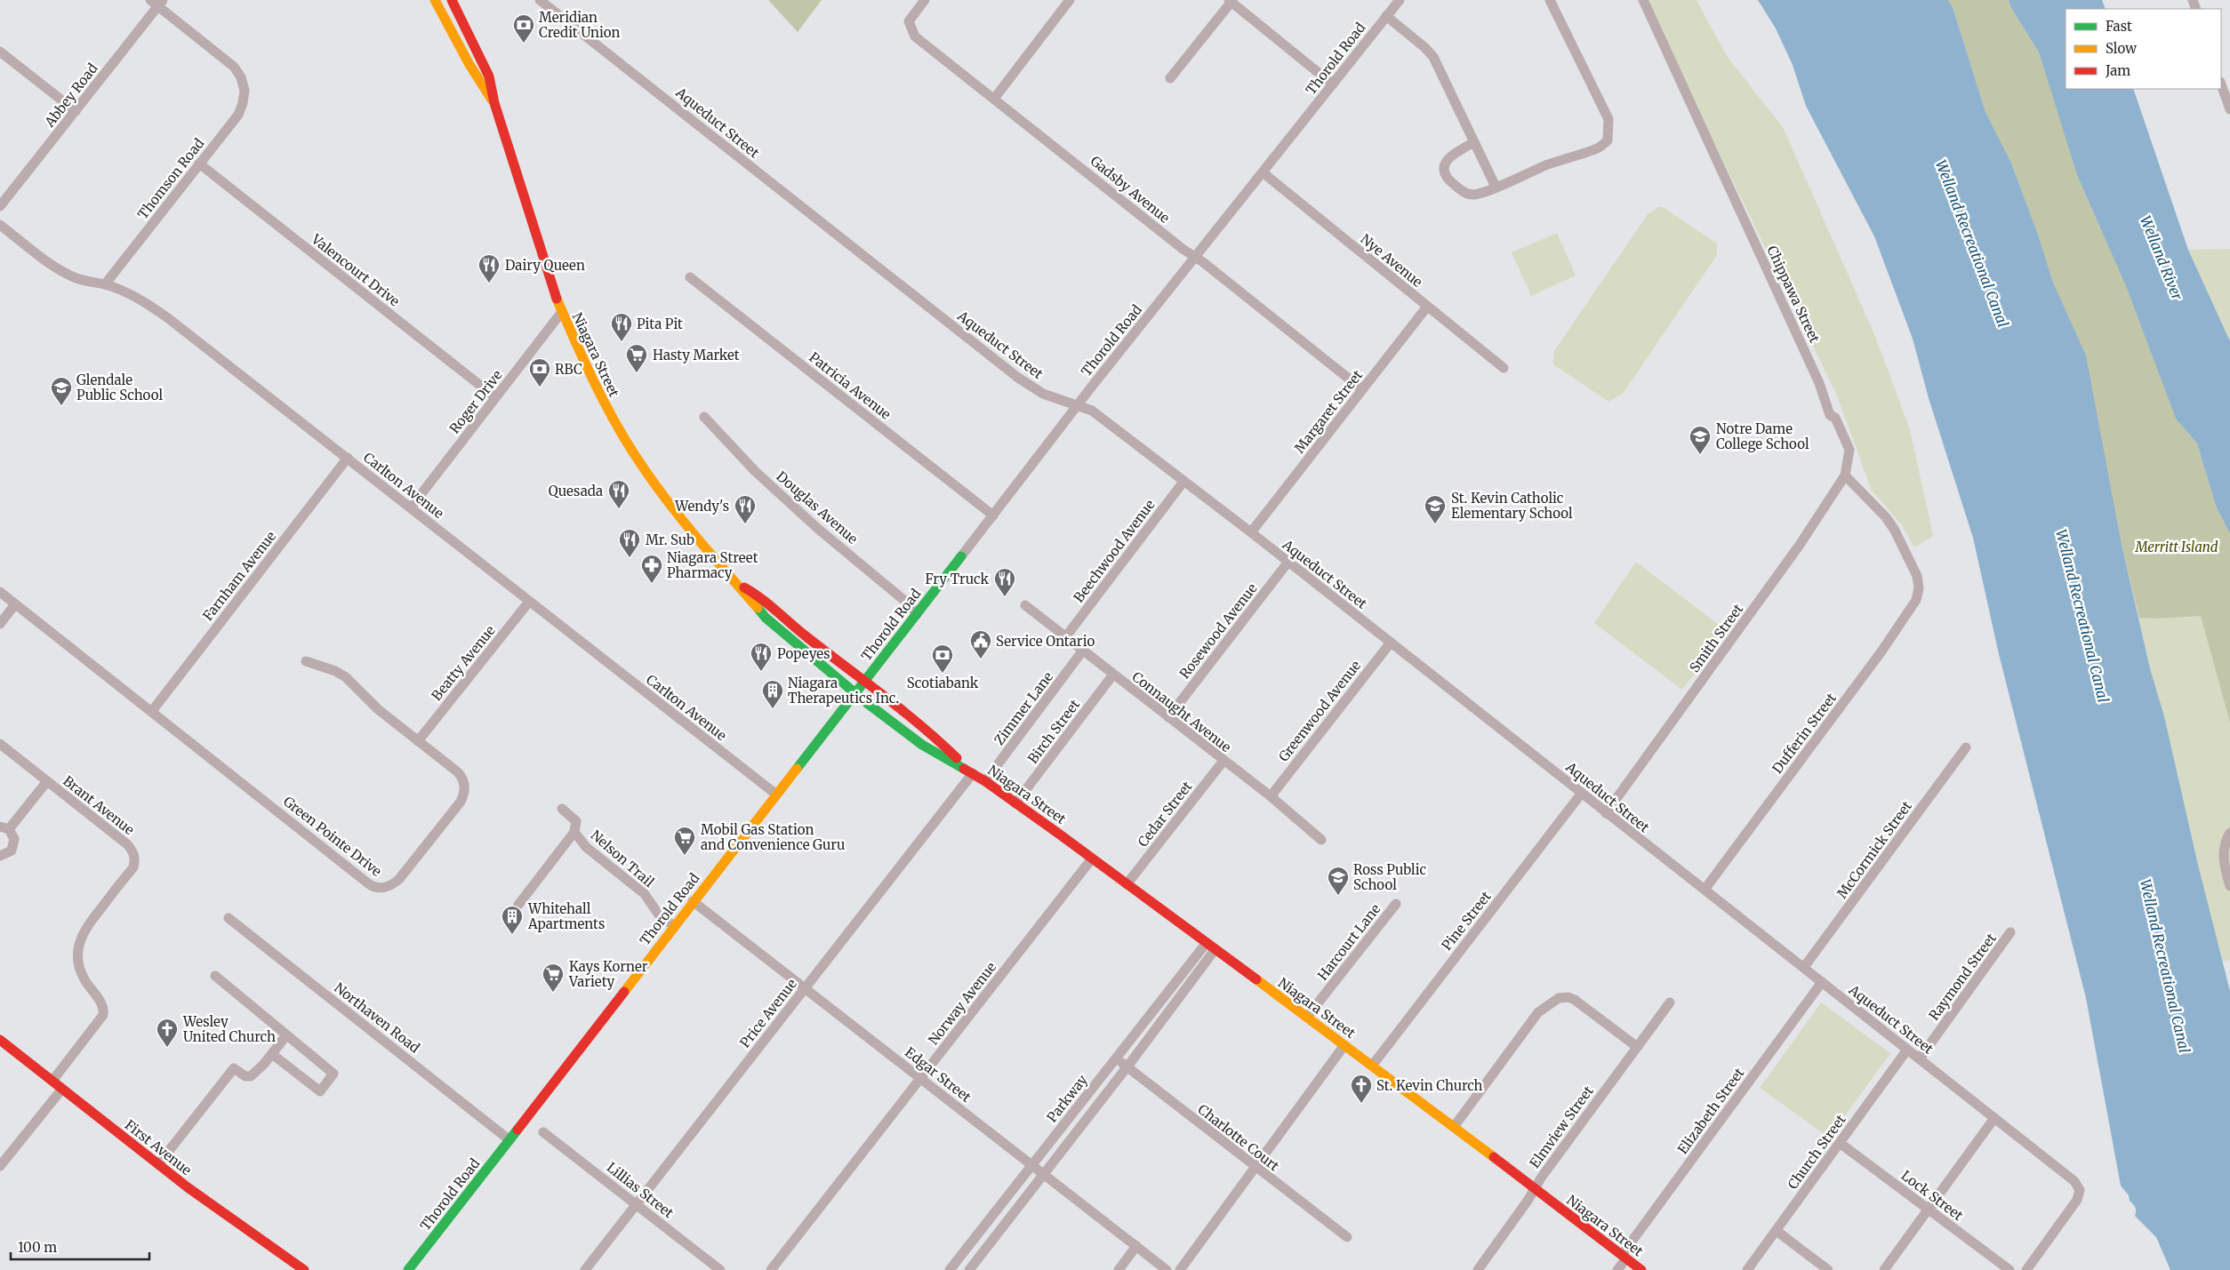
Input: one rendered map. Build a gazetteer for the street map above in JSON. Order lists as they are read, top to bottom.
{
  "streets": {
    "main road": ["Thorold Road", "Niagara Street", "First Avenue"],
    "street": [
      "Abbey Road",
      "Aqueduct Street",
      "Thomson Road",
      "Gadsby Avenue",
      "Nye Avenue",
      "Valencourt Drive",
      "Chippawa Street",
      "Patricia Avenue",
      "Roger Drive",
      "Margaret Street",
      "Carlton Avenue",
      "Douglas Avenue",
      "Beechwood Avenue",
      "Farnham Avenue",
      "Rosewood Avenue",
      "Smith Street",
      "Beatty Avenue",
      "Zimmer Lane",
      "Greenwood Avenue",
      "Connaught Avenue",
      "Birch Street",
      "Dufferin Street",
      "Brant Avenue",
      "Cedar Street",
      "Green Pointe Drive",
      "McCormick Street",
      "Nelson Trail",
      "Pine Street",
      "Harcourt Lane",
      "Raymond Street",
      "Norway Avenue",
      "Price Avenue",
      "Northaven Road",
      "Edgar Street",
      "Parkway",
      "Elizabeth Street",
      "Elmview Street",
      "Charlotte Court",
      "Church Street",
      "Lillias Street",
      "Lock Street"
    ]
  },
  "crossings": [
    ["Thorold Road", "Aqueduct Street"],
    ["Thorold Road", "Gadsby Avenue"],
    ["Thorold Road", "Nye Avenue"],
    ["Thorold Road", "Niagara Street"],
    ["Thorold Road", "Patricia Avenue"],
    ["Thorold Road", "Carlton Avenue"],
    ["Thorold Road", "Douglas Avenue"],
    ["Thorold Road", "Nelson Trail"],
    ["Thorold Road", "Northaven Road"],
    ["Thorold Road", "Edgar Street"],
    ["Abbey Road", "Thomson Road"],
    ["Aqueduct Street", "Margaret Street"],
    ["Aqueduct Street", "Beechwood Avenue"],
    ["Aqueduct Street", "Rosewood Avenue"],
    ["Aqueduct Street", "Smith Street"],
    ["Aqueduct Street", "Greenwood Avenue"],
    ["Aqueduct Street", "Dufferin Street"],
    ["Aqueduct Street", "McCormick Street"],
    ["Aqueduct Street", "Pine Street"],
    ["Aqueduct Street", "Raymond Street"],
    ["Aqueduct Street", "Elizabeth Street"],
    ["Aqueduct Street", "Church Street"],
    ["Thomson Road", "Valencourt Drive"],
    ["Thomson Road", "Carlton Avenue"],
    ["Gadsby Avenue", "Margaret Street"],
    ["Nye Avenue", "Margaret Street"],
    ["Valencourt Drive", "Roger Drive"],
    ["Chippawa Street", "Smith Street"],
    ["Chippawa Street", "Dufferin Street"],
    ["Niagara Street", "Roger Drive"],
    ["Niagara Street", "Zimmer Lane"],
    ["Niagara Street", "Birch Street"],
    ["Niagara Street", "Cedar Street"],
    ["Niagara Street", "Pine Street"],
    ["Niagara Street", "Harcourt Lane"],
    ["Niagara Street", "Norway Avenue"],
    ["Niagara Street", "Price Avenue"],
    ["Niagara Street", "Parkway"],
    ["Niagara Street", "Elizabeth Street"],
    ["Niagara Street", "Elmview Street"],
    ["Roger Drive", "Carlton Avenue"],
    ["Carlton Avenue", "Farnham Avenue"],
    ["Carlton Avenue", "Beatty Avenue"],
    ["Beechwood Avenue", "Connaught Avenue"],
    ["Farnham Avenue", "Green Pointe Drive"],
    ["Rosewood Avenue", "Connaught Avenue"],
    ["Smith Street", "Dufferin Street"],
    ["Beatty Avenue", "Green Pointe Drive"],
    ["Zimmer Lane", "Connaught Avenue"],
    ["Greenwood Avenue", "Connaught Avenue"],
    ["Connaught Avenue", "Birch Street"],
    ["Connaught Avenue", "Cedar Street"],
    ["Brant Avenue", "First Avenue"],
    ["Norway Avenue", "Edgar Street"],
    ["Price Avenue", "Edgar Street"],
    ["Price Avenue", "Lillias Street"],
    ["Edgar Street", "Parkway"],
    ["Parkway", "Charlotte Court"],
    ["Church Street", "Lock Street"]
  ],
  "water": ["Welland Recreational Canal", "Welland River"],
  "parks": ["Merritt Island"],
  "places": {
    "bank": ["Meridian Credit Union", "RBC", "Scotiabank"],
    "restaurant": [
      "Dairy Queen",
      "Pita Pit",
      "Quesada",
      "Wendy's",
      "Mr. Sub",
      "Fry Truck",
      "Popeyes"
    ],
    "supermarket": ["Hasty Market", "Mobil Gas Station and Convenience Guru", "Kays Korner Variety"],
    "school or university": [
      "Glendale Public School",
      "Notre Dame College School",
      "St. Kevin Catholic Elementary School",
      "Ross Public School"
    ],
    "pharmacy": ["Niagara Street Pharmacy"],
    "public building": ["Service Ontario"],
    "building": ["Niagara Therapeutics Inc.", "Whitehall Apartments"],
    "church": ["Wesley United Church", "St. Kevin Church"]
  },
  "legend": ["Fast", "Slow", "Jam"],
  "scale_bar": "100 m"
}
